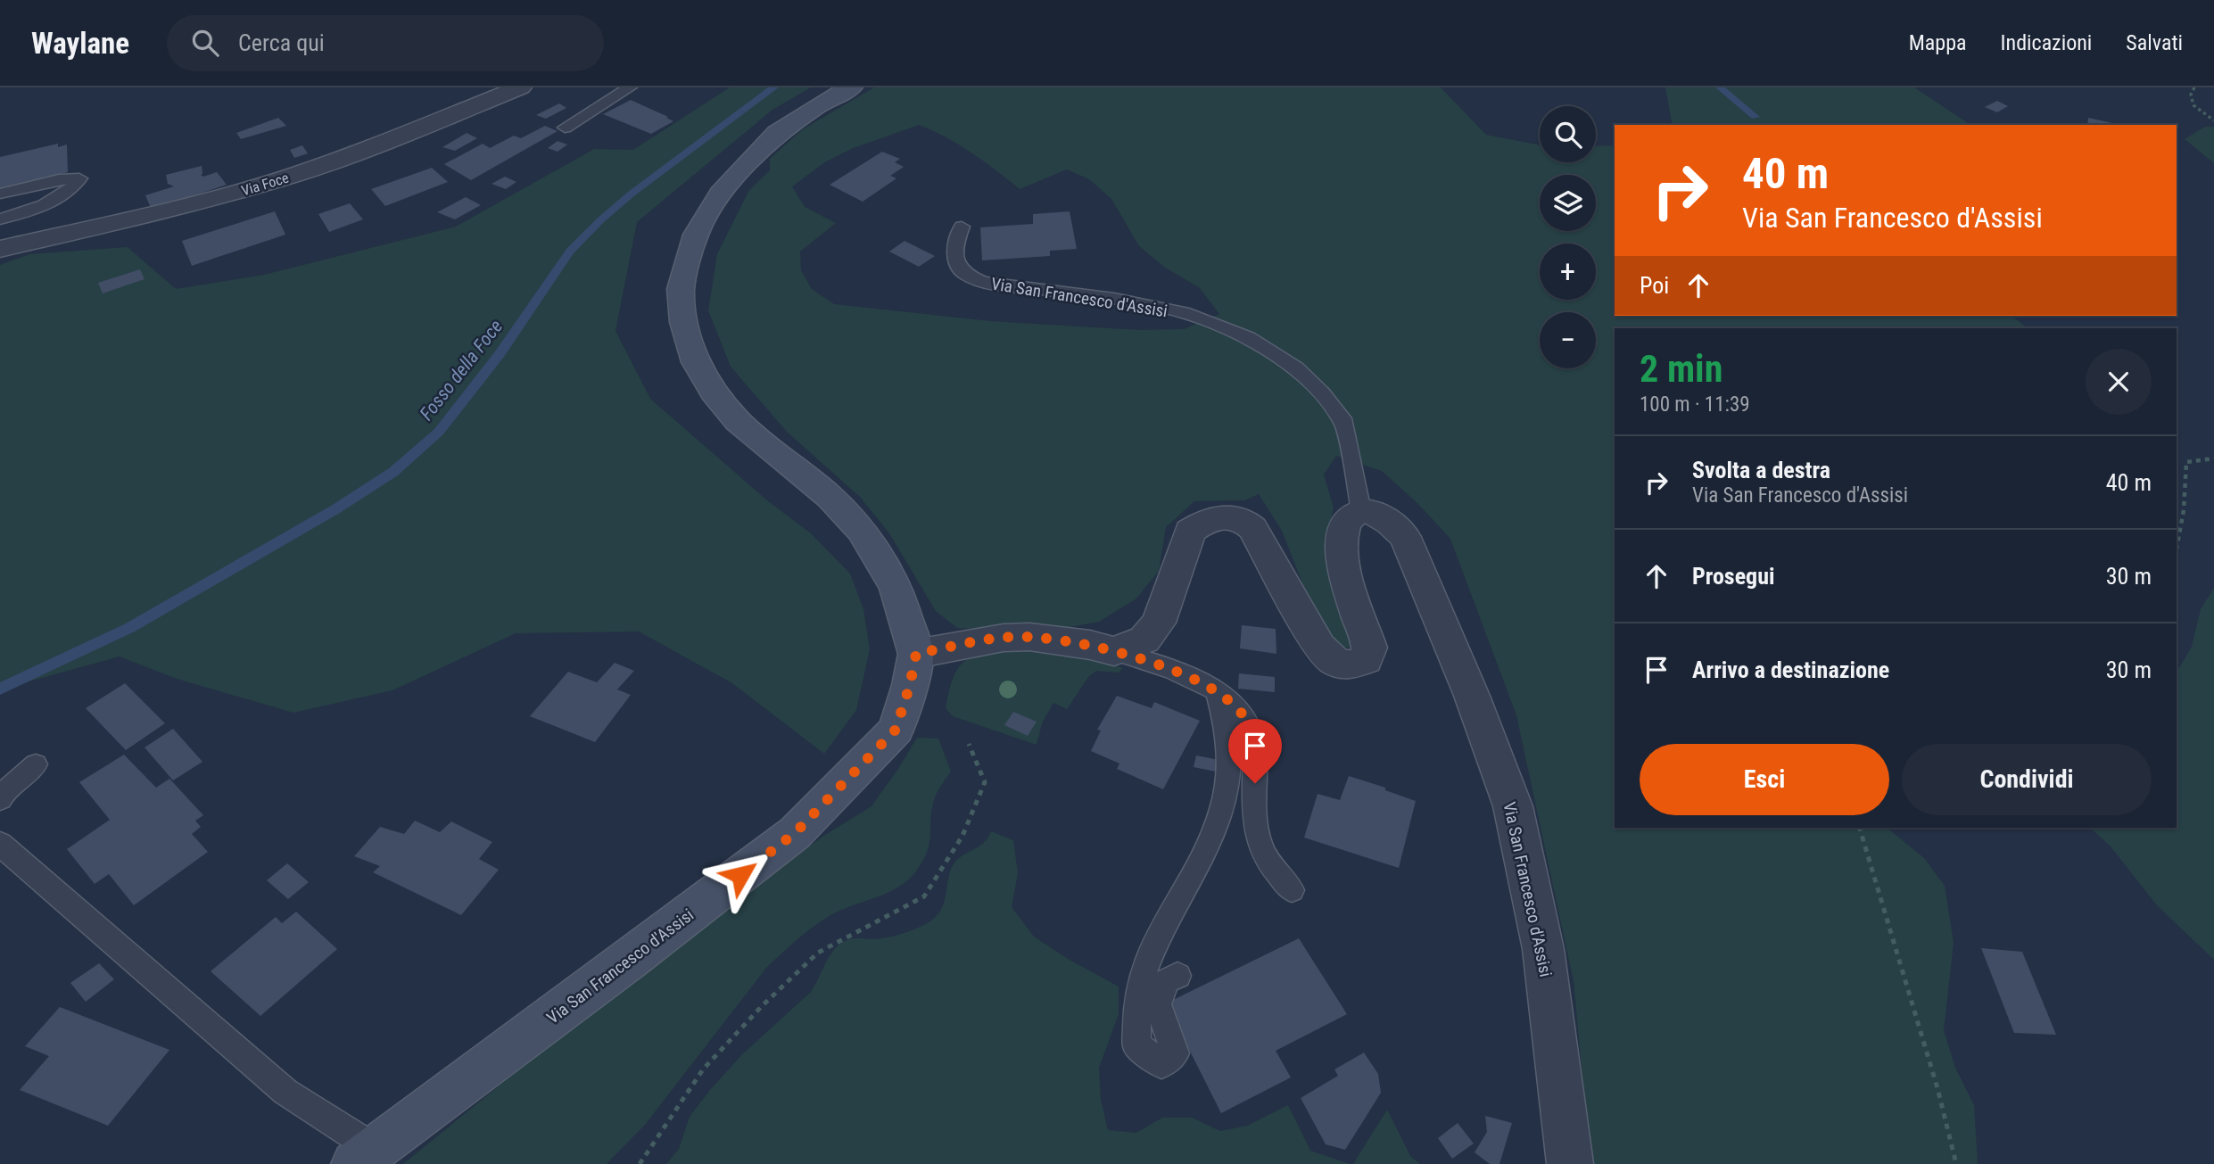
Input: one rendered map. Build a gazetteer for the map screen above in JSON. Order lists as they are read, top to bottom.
{
  "streets": {
    "main road": ["Via San Francesco d'Assisi"],
    "street": ["Via Foce"]
  },
  "water": ["Fosso della Foce"],
  "page": {
    "header": "Waylane",
    "search": "Cerca qui",
    "nav": ["Mappa", "Indicazioni", "Salvati"],
    "map_buttons": ["+", "−"],
    "turn": ["40 m", "Via San Francesco d'Assisi"],
    "then": "Poi",
    "heading": ["2 min", "100 m · 11:39"],
    "list": [
      {
        "name": "Svolta a destra",
        "note": "Via San Francesco d'Assisi",
        "value": "40 m"
      },
      {
        "name": "Prosegui",
        "value": "30 m"
      },
      {
        "name": "Arrivo a destinazione",
        "value": "30 m"
      }
    ],
    "buttons": ["Esci", "Condividi"]
  }
}
